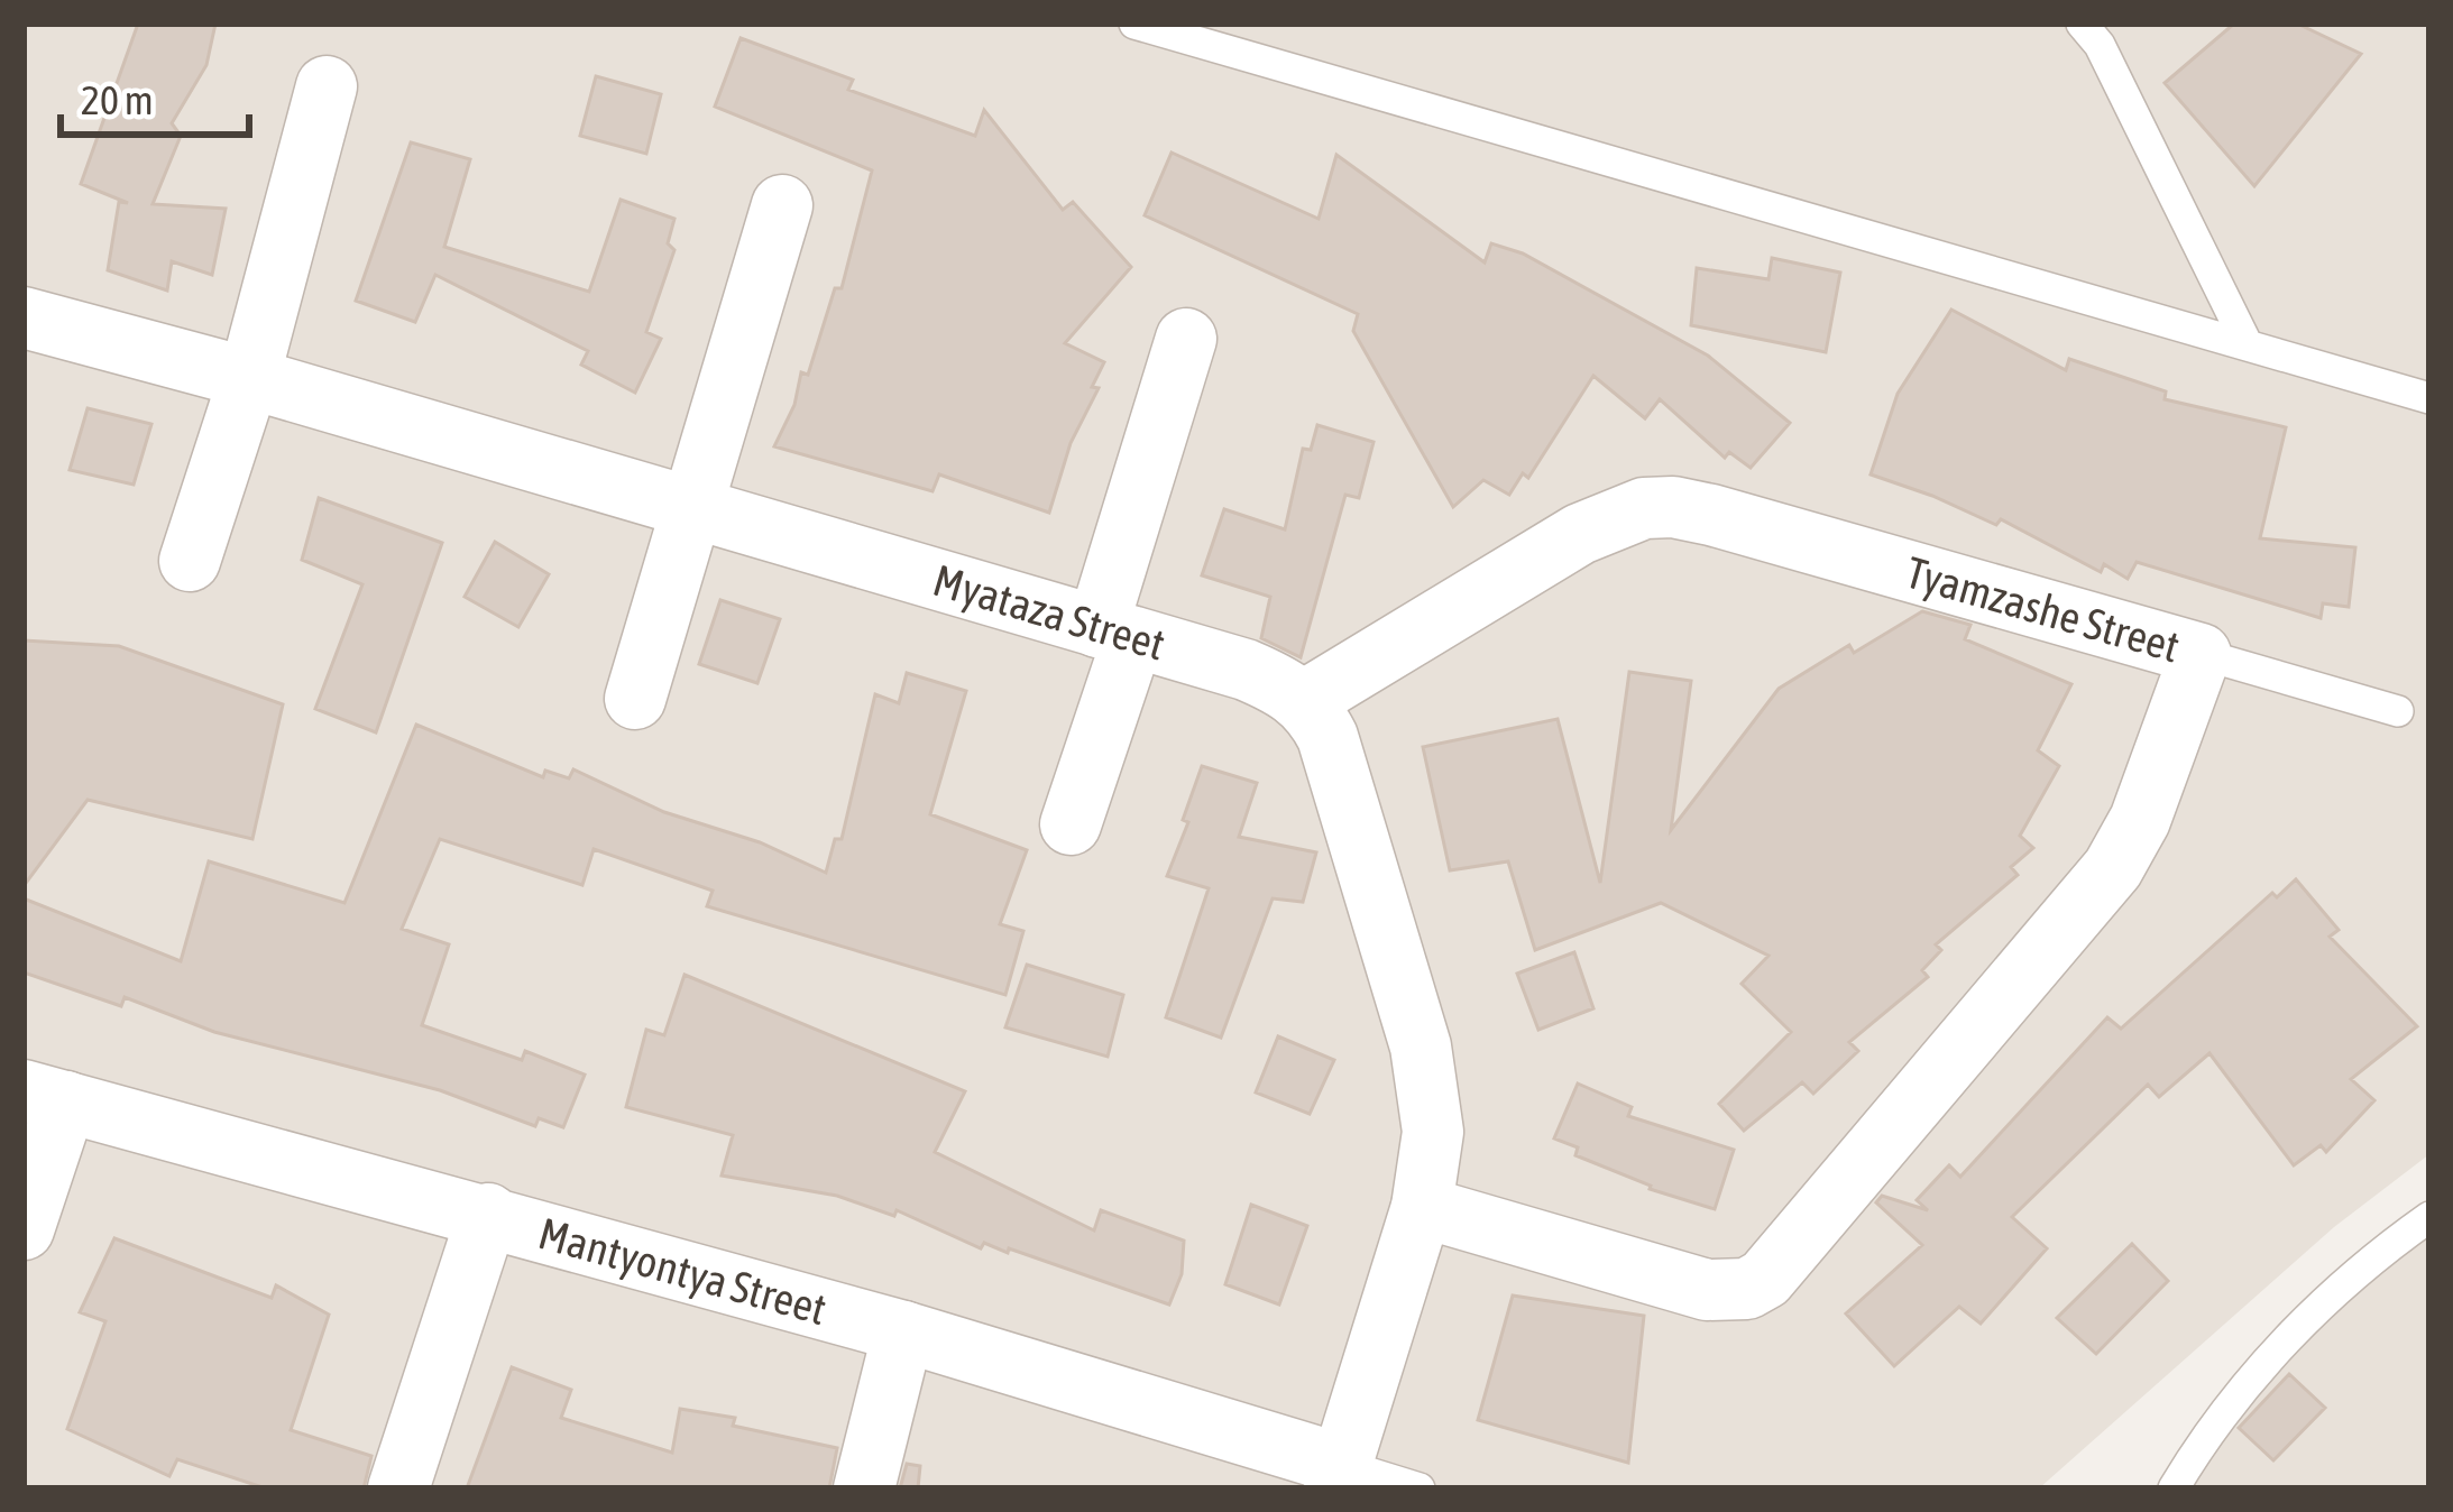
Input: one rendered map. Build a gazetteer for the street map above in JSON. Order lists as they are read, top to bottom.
{
  "streets": {
    "street": ["Tyamzashe Street", "Myataza Street", "Mantyontya Street"]
  },
  "crossings": [
    ["Tyamzashe Street", "Myataza Street"]
  ],
  "scale_bar": "20 m"
}
